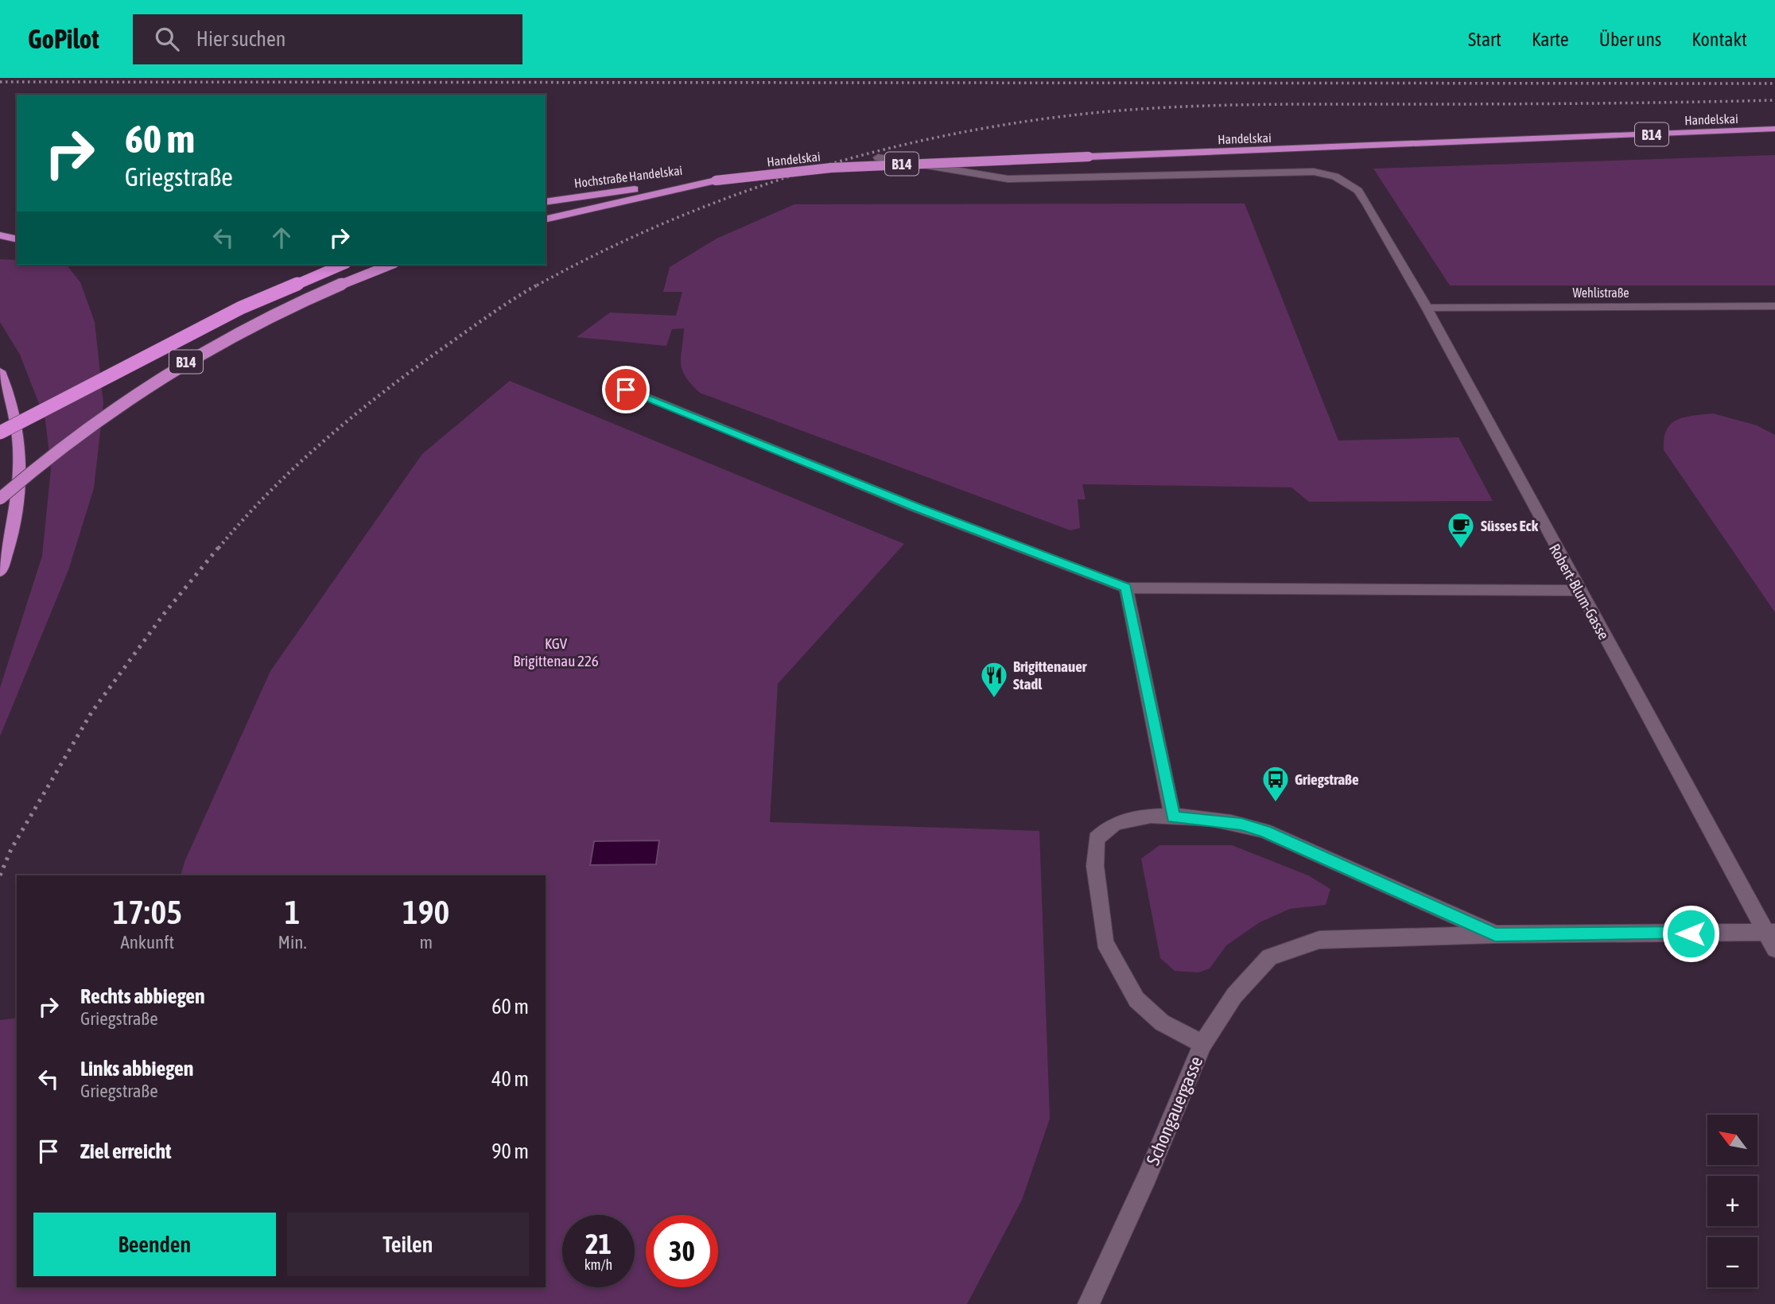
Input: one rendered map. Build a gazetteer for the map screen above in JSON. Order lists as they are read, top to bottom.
{
  "streets": {
    "highway": ["Handelskai", "B14", "Hochstraße Handelskai"],
    "street": ["Wehlistraße", "Robert-Blum-Gasse", "Schongauergasse"]
  },
  "crossings": [
    ["Handelskai", "B14"],
    ["Handelskai", "Hochstraße Handelskai"],
    ["B14", "Hochstraße Handelskai"],
    ["Wehlistraße", "Robert-Blum-Gasse"]
  ],
  "parks": ["KGV Brigittenau 226"],
  "places": {
    "cafe": ["Süsses Eck"],
    "restaurant": ["Brigittenauer Stadl"],
    "bus stop": ["Griegstraße"]
  },
  "north": "top left",
  "page": {
    "header": "GoPilot",
    "search": "Hier suchen",
    "nav": [
      "Start",
      "Karte",
      "Über uns",
      "Kontakt"
    ],
    "turn": ["60 m", "Griegstraße"],
    "eta": [
      "17:05",
      "Ankunft",
      "1",
      "Min.",
      "190",
      "m"
    ],
    "list": [
      {
        "name": "Rechts abbiegen",
        "note": "Griegstraße",
        "value": "60 m"
      },
      {
        "name": "Links abbiegen",
        "note": "Griegstraße",
        "value": "40 m"
      },
      {
        "name": "Ziel erreicht",
        "value": "90 m"
      }
    ],
    "map_buttons": ["+", "−"],
    "buttons": ["Beenden", "Teilen"],
    "speed": "21 km/h",
    "limit": "30"
  }
}
